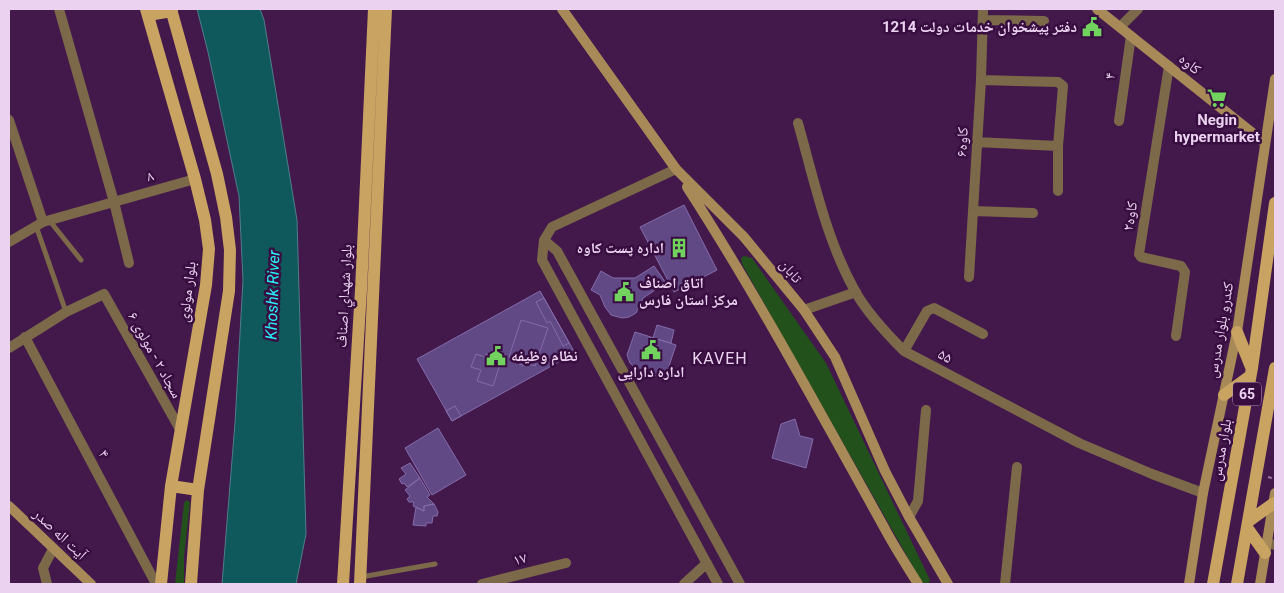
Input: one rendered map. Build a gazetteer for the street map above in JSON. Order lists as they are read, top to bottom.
{
  "streets": {
    "main road": [
      "بلوار مولوی",
      "بلوار شهداي اصناف",
      "65",
      "بلوار مدرس"
    ],
    "street": [
      "کاوه",
      "۴",
      "کاوه۶",
      "۸",
      "کاوه۲",
      "تابان",
      "کندرو بلوار مدرس",
      "سجاد ۲ - مولوی ۶",
      "۵۵",
      "آیت اله صدر",
      "۱۷"
    ]
  },
  "crossings": [
    ["کاوه", "۴"],
    ["کاوه", "کاوه۲"],
    ["کاوه", "کندرو بلوار مدرس"],
    ["۸", "بلوار مولوی"],
    ["بلوار مولوی", "سجاد ۲ - مولوی ۶"],
    ["کندرو بلوار مدرس", "۵۵"]
  ],
  "districts": ["KAVEH"],
  "water": ["Khoshk River"],
  "places": {
    "public building": [
      "دفتر پیشخوان خدمات دولت 1214",
      "اتاق اصناف مرکز استان فارس",
      "اداره دارایی",
      "نظام وظیفه"
    ],
    "supermarket": ["Negin hypermarket"],
    "building": ["اداره پست کاوه"]
  }
}
